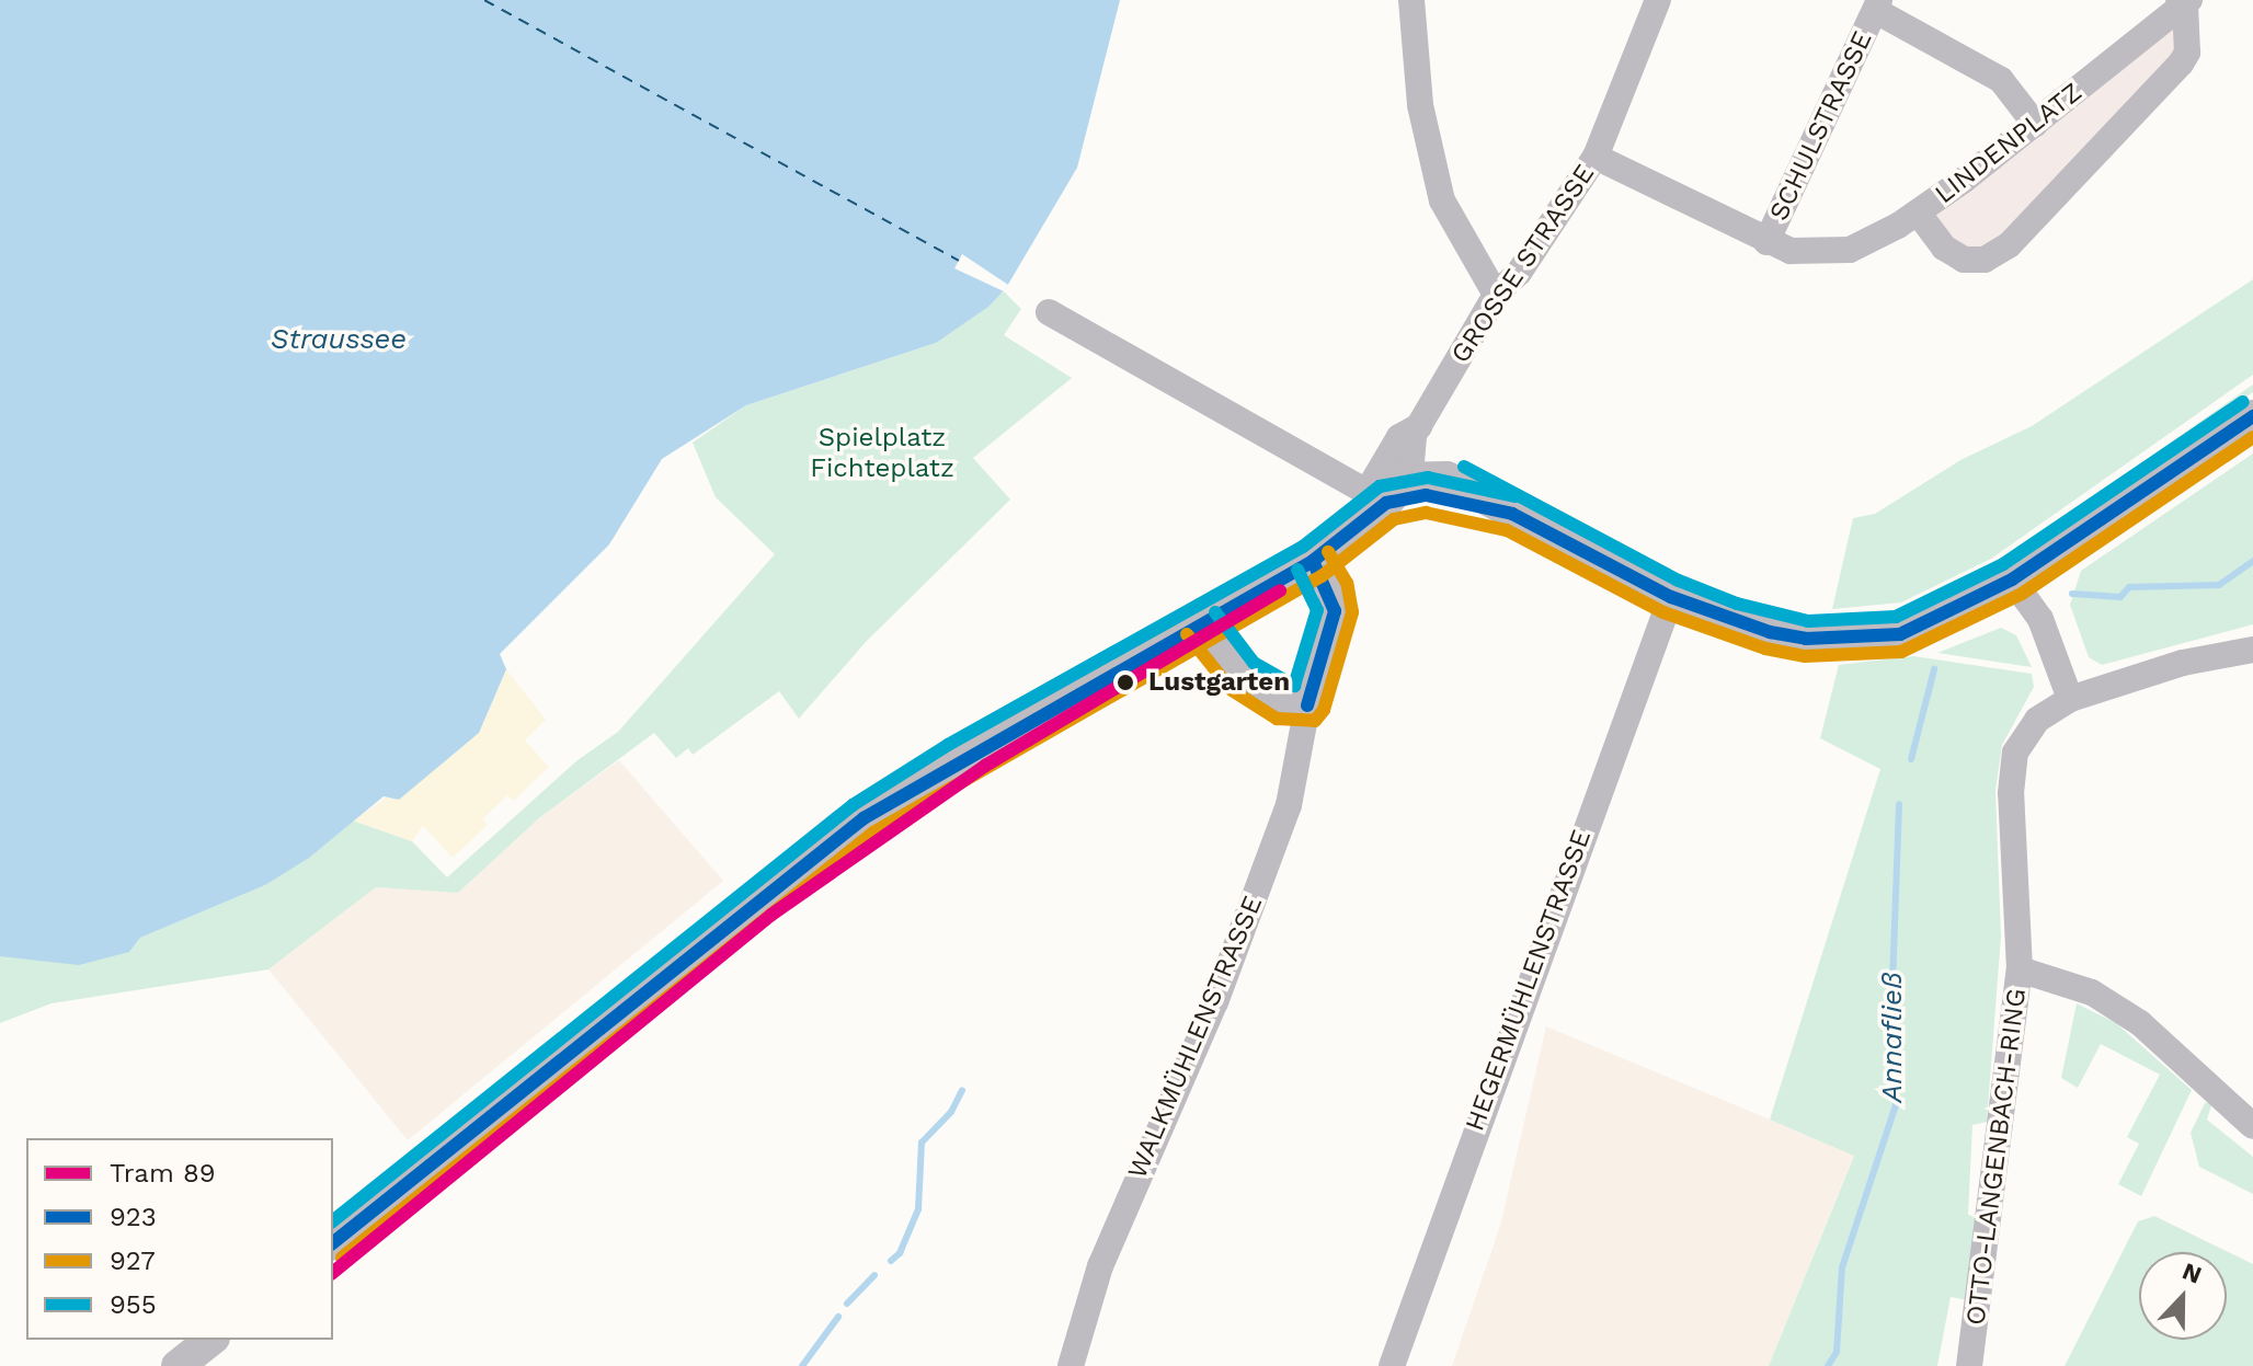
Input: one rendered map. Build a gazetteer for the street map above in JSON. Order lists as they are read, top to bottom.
{
  "streets": {
    "street": [
      "SCHULSTRASSE",
      "LINDENPLATZ",
      "GROSSE STRASSE",
      "HEGERMÜHLENSTRASSE",
      "WALKMÜHLENSTRASSE",
      "OTTO-LANGENBACH-RING"
    ]
  },
  "crossings": [
    ["SCHULSTRASSE", "LINDENPLATZ"]
  ],
  "water": ["Straussee", "Annafließ"],
  "parks": ["Spielplatz Fichteplatz"],
  "places": ["Lustgarten"],
  "lines": [
    "transit line 955",
    "transit line 923",
    "transit line 927",
    "tram line 89"
  ],
  "legend": [
    "Tram 89",
    "923",
    "927",
    "955"
  ],
  "north": "top"
}
